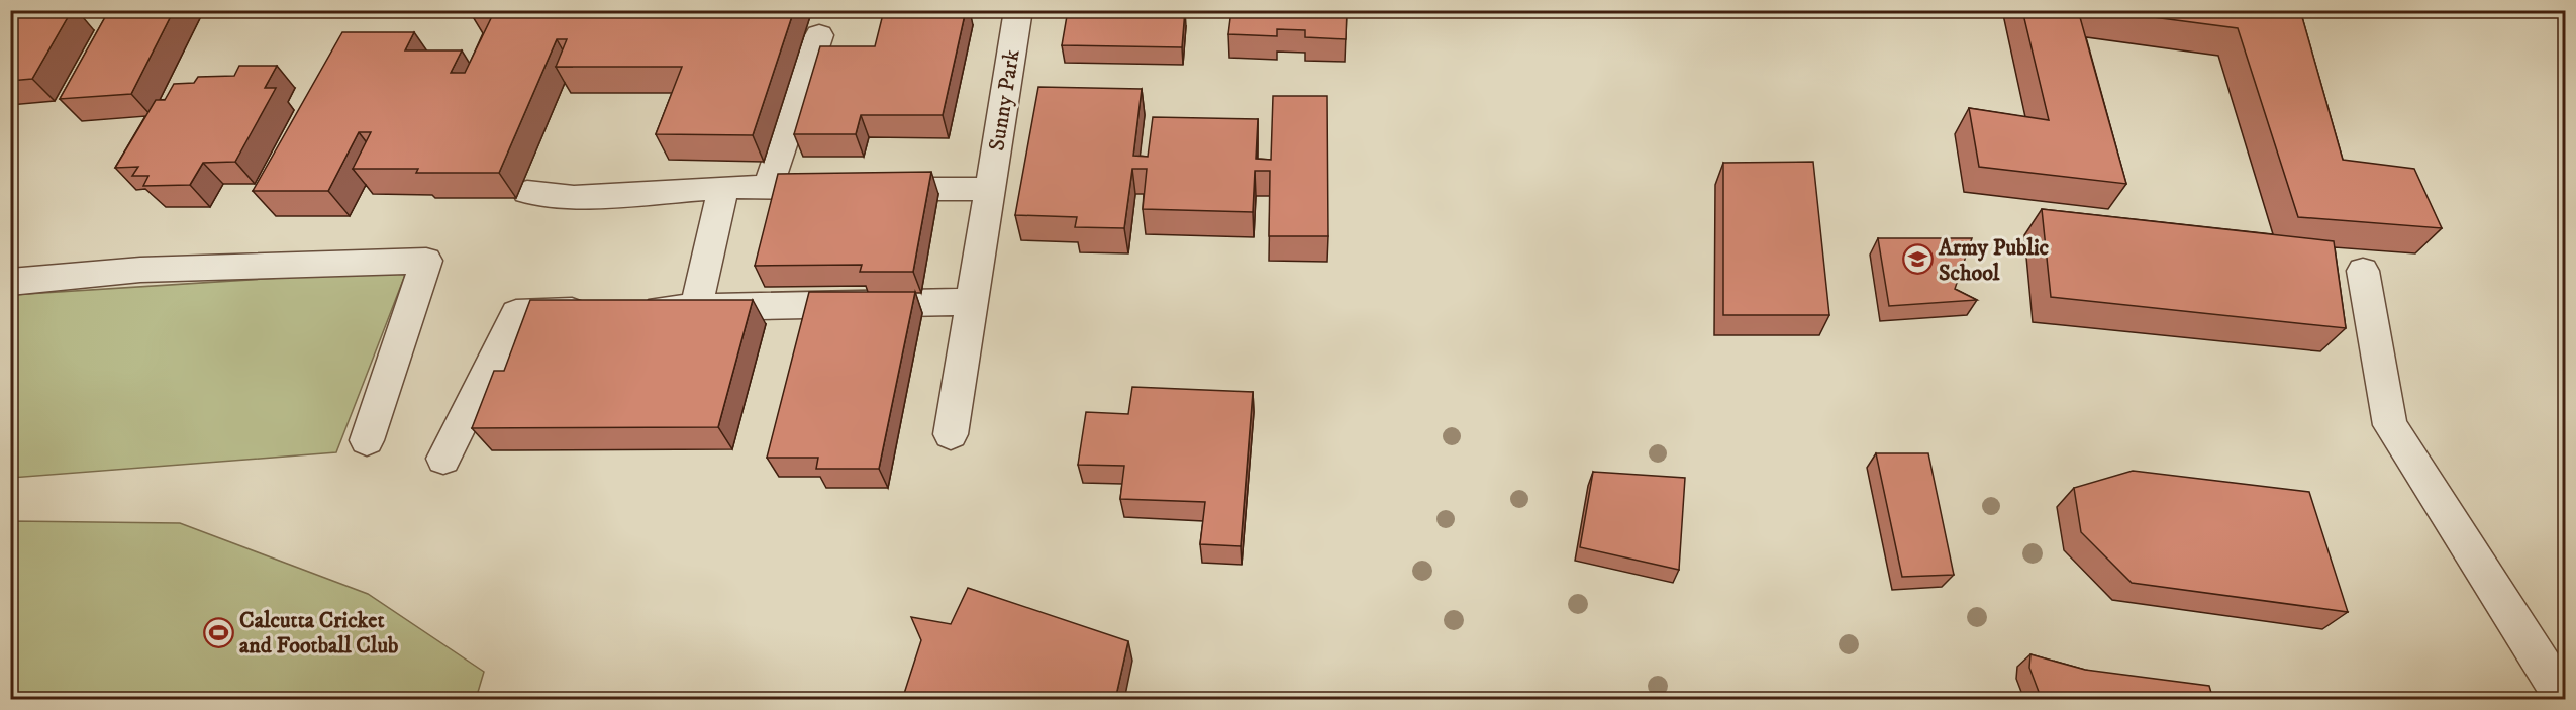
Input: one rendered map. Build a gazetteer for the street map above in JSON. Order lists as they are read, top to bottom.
{
  "streets": {
    "street": ["Sunny Park"]
  },
  "places": {
    "school or university": ["Army Public School"],
    "sports": ["Calcutta Cricket and Football Club"]
  }
}
